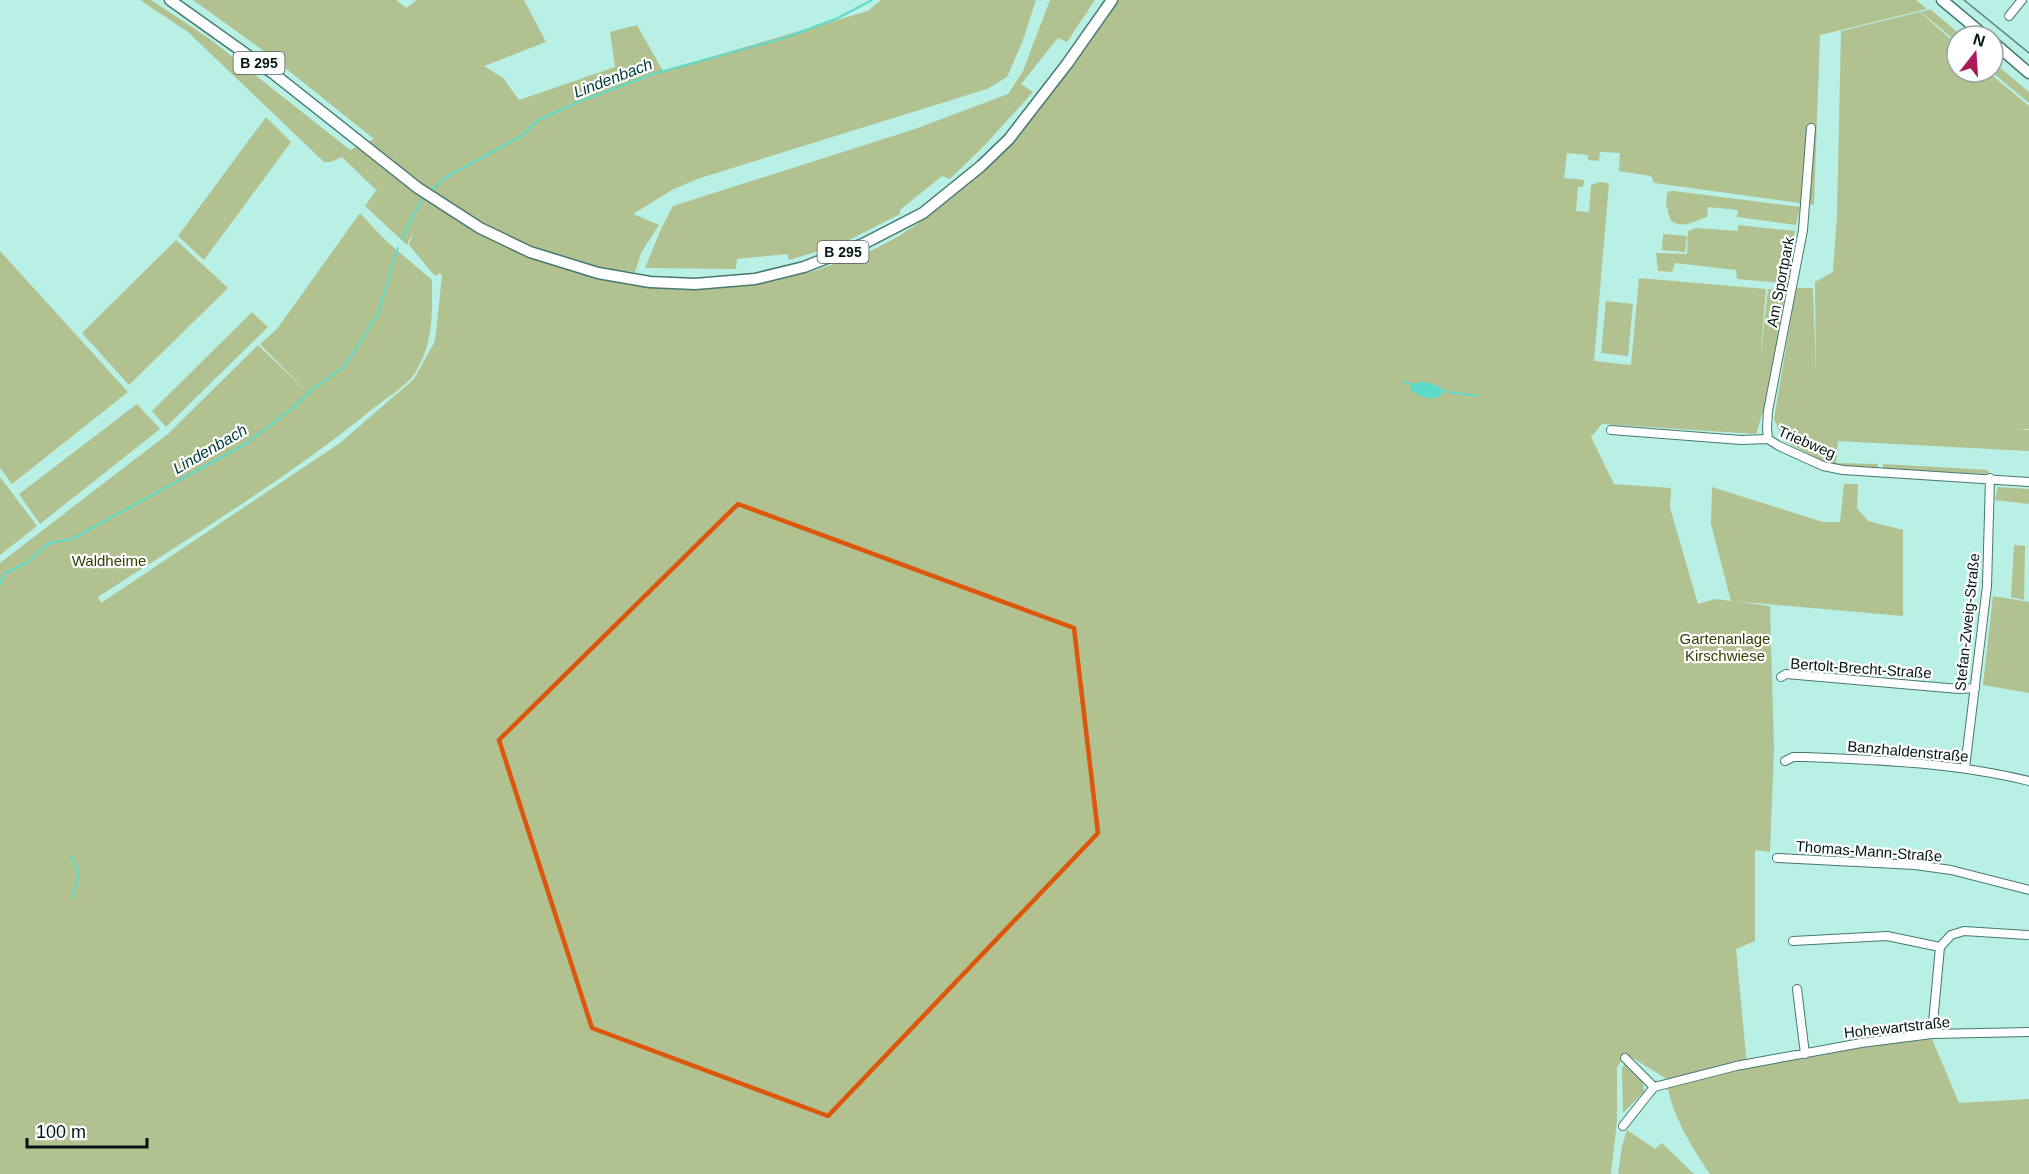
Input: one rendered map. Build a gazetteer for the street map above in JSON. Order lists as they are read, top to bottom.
{
  "streets": {
    "main road": ["B 295"],
    "street": [
      "Am Sportpark",
      "Triebweg",
      "Stefan-Zweig-Straße",
      "Bertolt-Brecht-Straße",
      "Banzhaldenstraße",
      "Thomas-Mann-Straße",
      "Hohewartstraße"
    ]
  },
  "crossings": [
    ["Am Sportpark", "Triebweg"],
    ["Triebweg", "Stefan-Zweig-Straße"],
    ["Stefan-Zweig-Straße", "Bertolt-Brecht-Straße"],
    ["Stefan-Zweig-Straße", "Banzhaldenstraße"]
  ],
  "water": ["Lindenbach"],
  "parks": ["Waldheime", "Gartenanlage Kirschwiese"],
  "scale_bar": "100 m",
  "north": "top"
}
